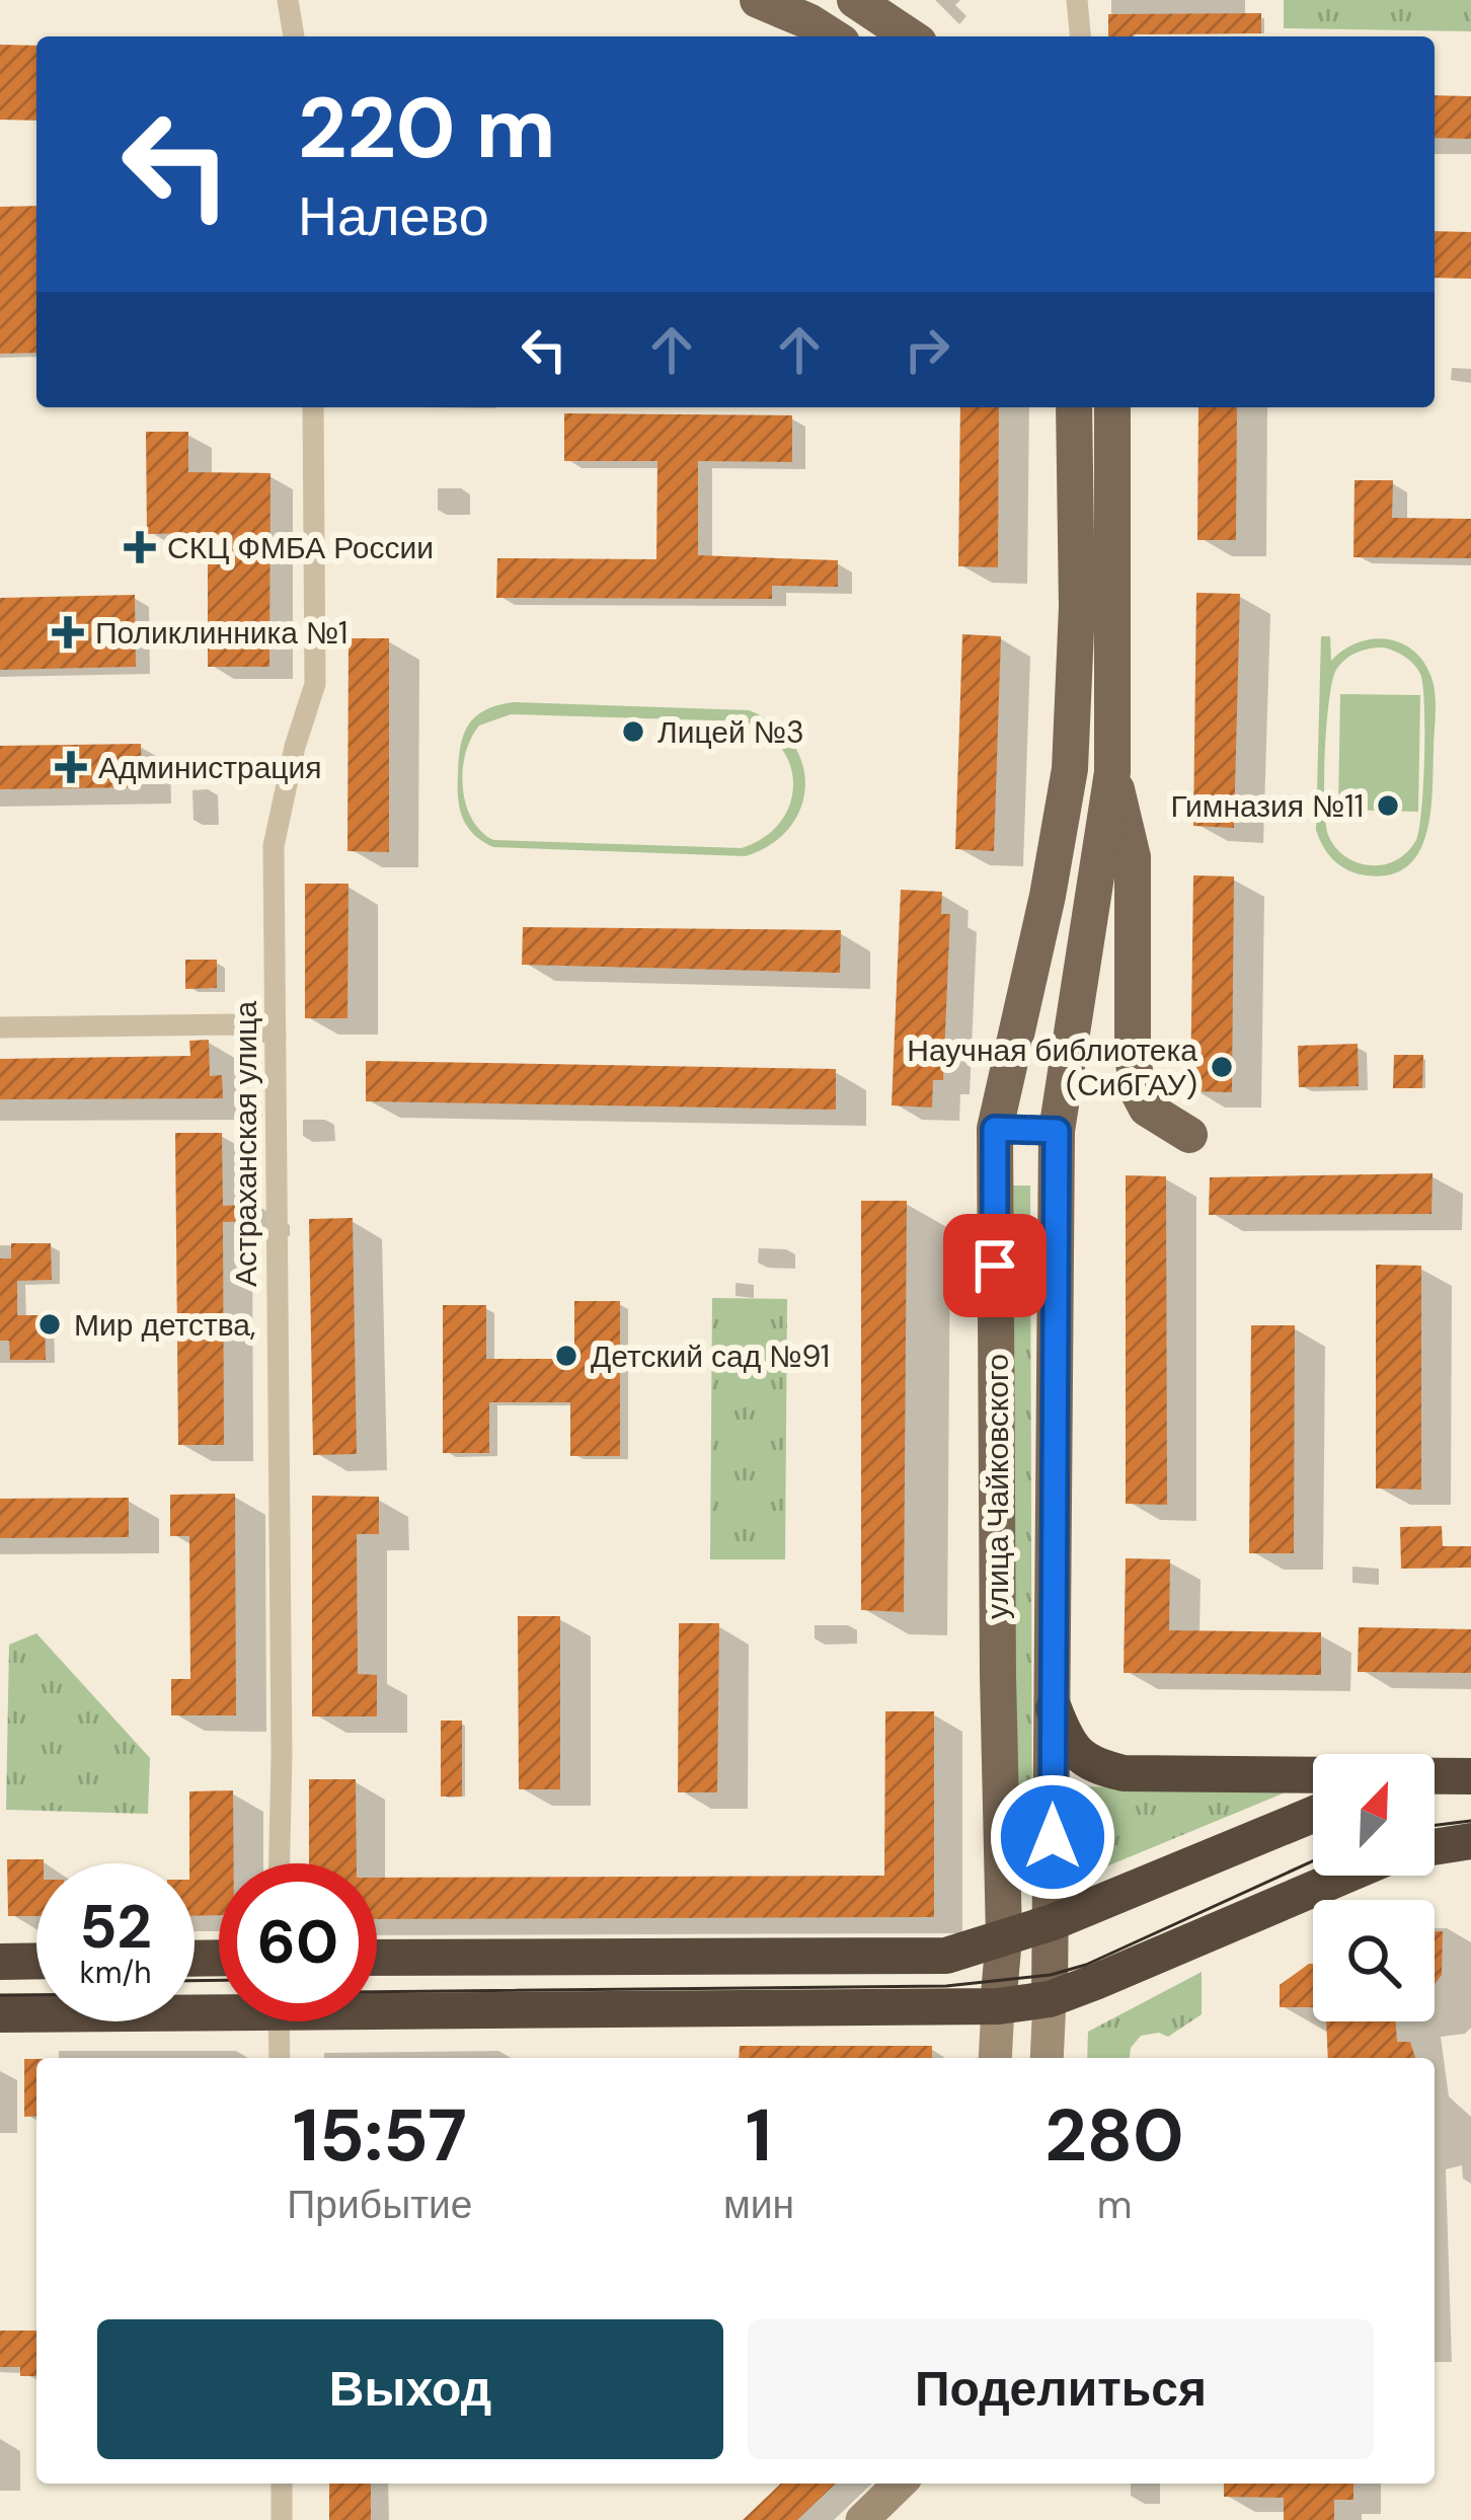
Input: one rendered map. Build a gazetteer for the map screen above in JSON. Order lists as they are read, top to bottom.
{
  "streets": {
    "main road": ["улица Чайковского"],
    "street": ["Астраханская улица"]
  },
  "places": {
    "health": ["СКЦ ФМБА России", "Поликлинника №1", "Администрация"],
    "other": [
      "Лицей №3",
      "Гимназия №11",
      "Научная библиотека (СибГАУ)",
      "Мир детства,",
      "Детский сад №91"
    ]
  },
  "north": "top right",
  "page": {
    "turn": ["220 m", "Налево"],
    "speed": "52 km/h",
    "limit": "60",
    "eta": [
      "15:57",
      "Прибытие",
      "1",
      "мин",
      "280",
      "m"
    ],
    "buttons": ["Выход", "Поделиться"]
  }
}
